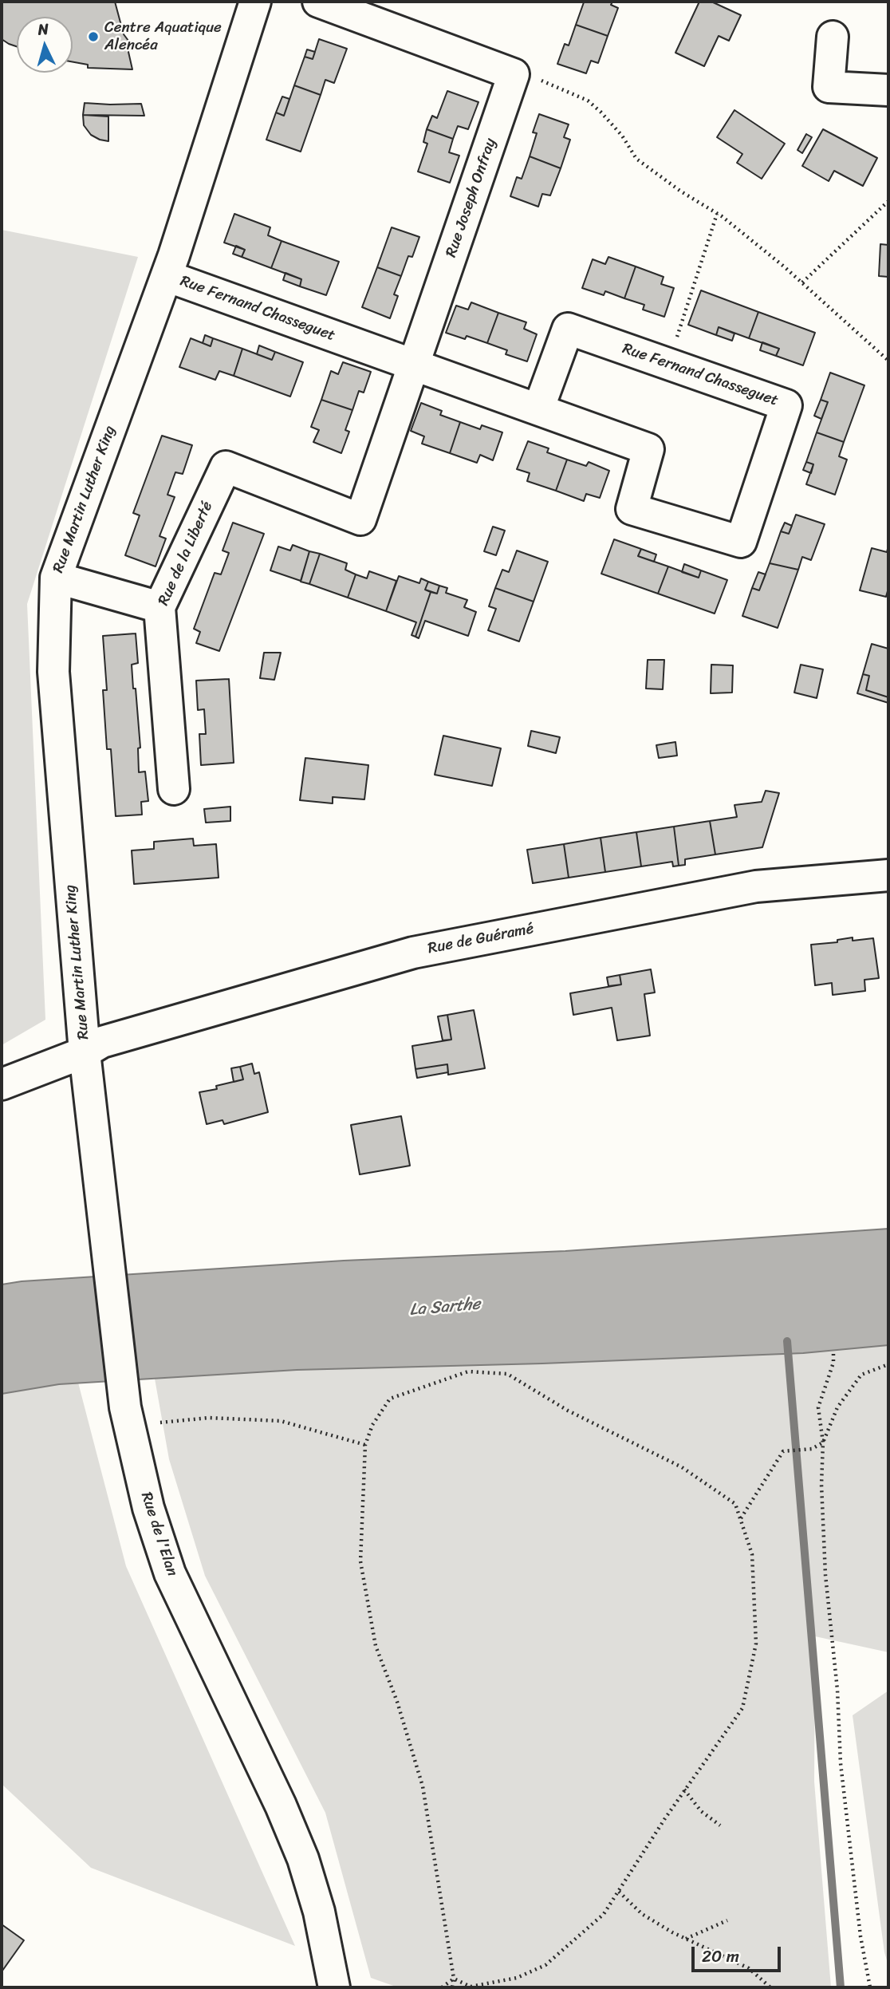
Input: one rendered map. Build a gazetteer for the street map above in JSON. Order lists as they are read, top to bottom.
{
  "streets": {
    "street": [
      "Rue Joseph Onfray",
      "Rue Fernand Chasseguet",
      "Rue Martin Luther King",
      "Rue de la Liberté",
      "Rue de Guéramé",
      "Rue de l'Elan"
    ]
  },
  "crossings": [
    ["Rue Joseph Onfray", "Rue Fernand Chasseguet"],
    ["Rue Joseph Onfray", "Rue de la Liberté"],
    ["Rue Fernand Chasseguet", "Rue Martin Luther King"],
    ["Rue Martin Luther King", "Rue de Guéramé"],
    ["Rue Martin Luther King", "Rue de l'Elan"],
    ["Rue de Guéramé", "Rue de l'Elan"]
  ],
  "water": ["La Sarthe"],
  "places": ["Centre Aquatique Alencéa"],
  "scale_bar": "20 m",
  "north": "top"
}
